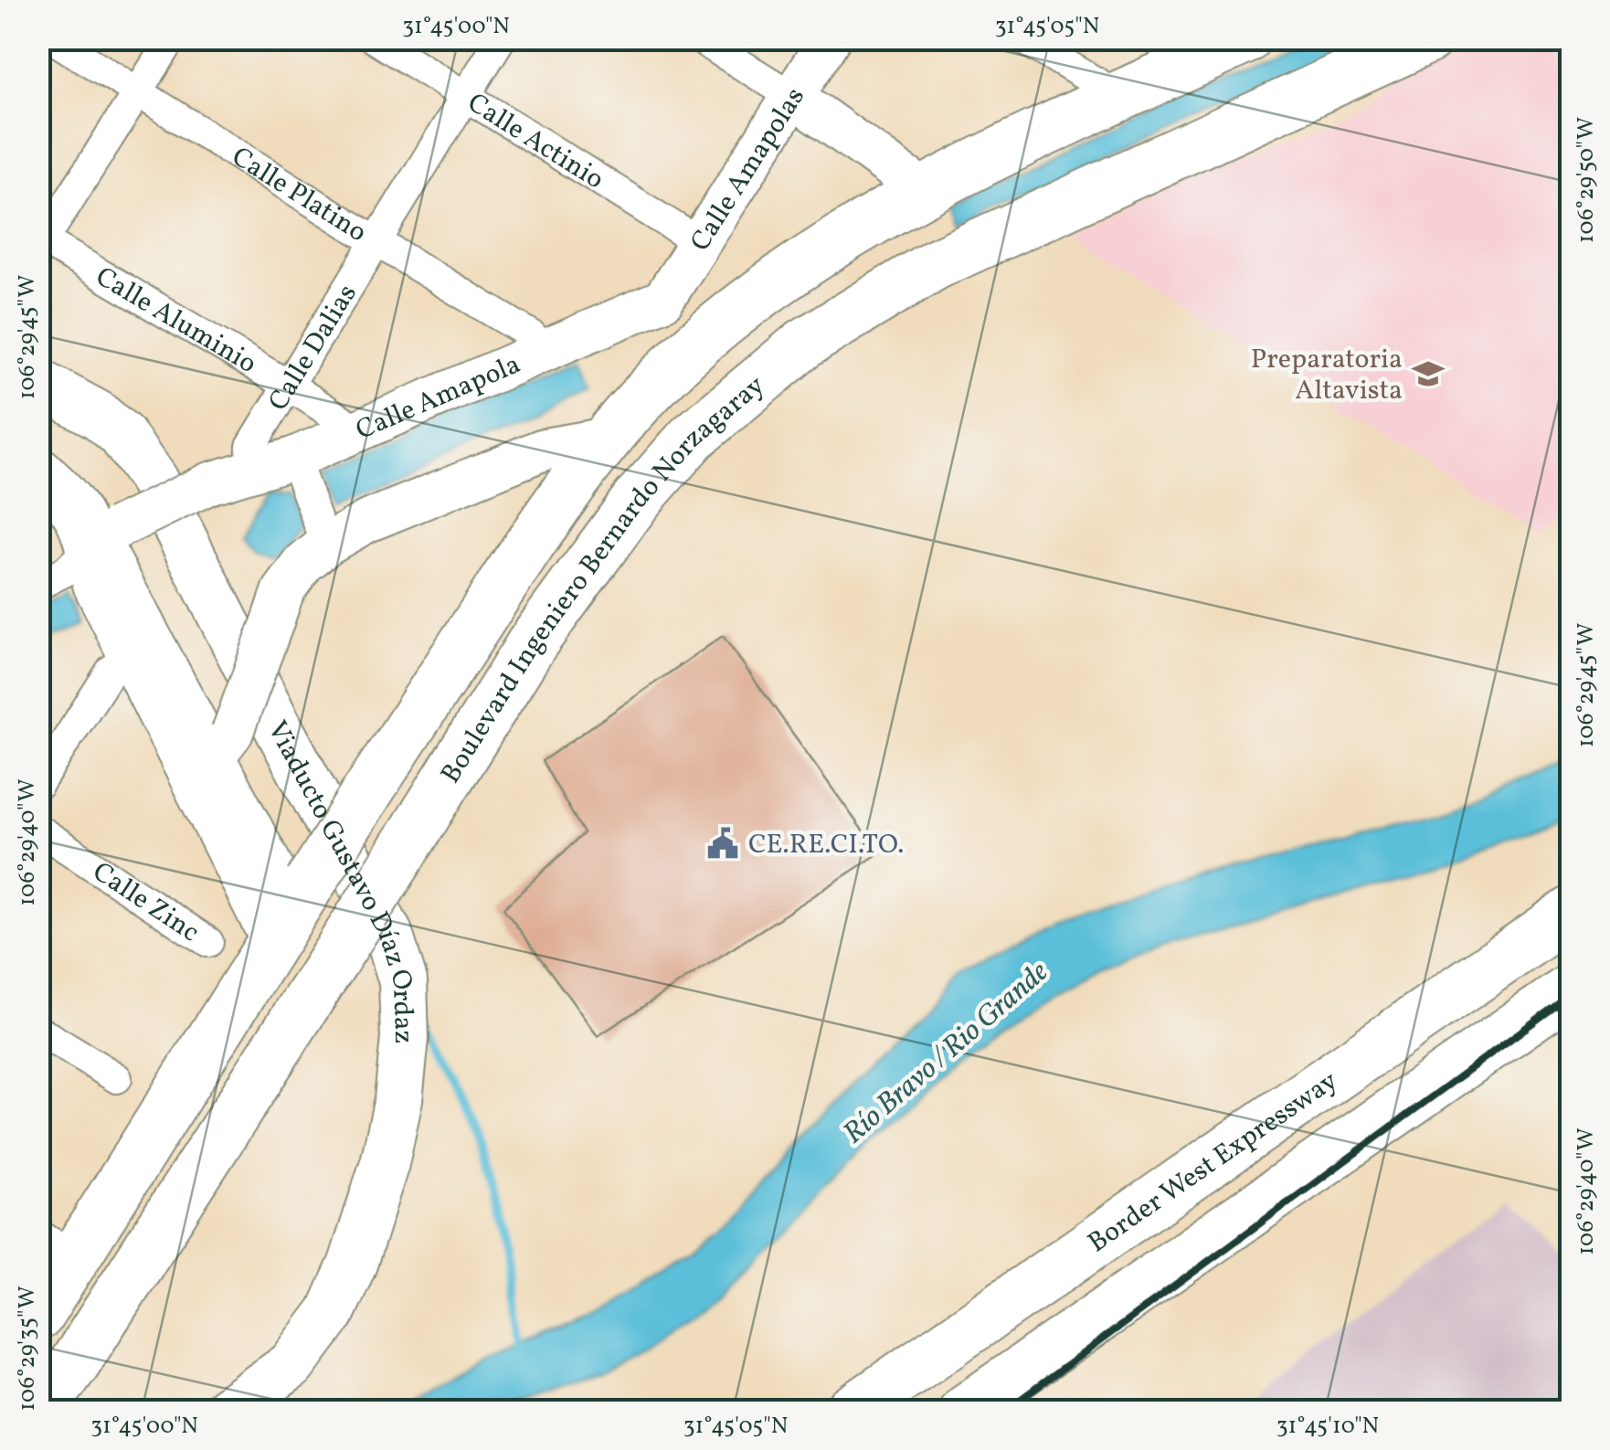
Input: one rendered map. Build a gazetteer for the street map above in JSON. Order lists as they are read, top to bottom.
{
  "streets": {
    "highway": ["Boulevard Ingeniero Bernardo Norzagaray", "Border West Expressway"],
    "main road": ["Viaducto Gustavo Díaz Ordaz"],
    "street": [
      "Calle Actinio",
      "Calle Amapolas",
      "Calle Platino",
      "Calle Aluminio",
      "Calle Dalias",
      "Calle Amapola",
      "Calle Zinc"
    ]
  },
  "crossings": [
    ["Calle Actinio", "Calle Amapolas"],
    ["Calle Actinio", "Calle Dalias"],
    ["Calle Amapolas", "Calle Amapola"],
    ["Calle Platino", "Calle Dalias"],
    ["Calle Platino", "Calle Amapola"],
    ["Calle Aluminio", "Calle Dalias"],
    ["Calle Aluminio", "Calle Amapola"],
    ["Calle Dalias", "Calle Amapola"]
  ],
  "water": ["Río Bravo / Rio Grande"],
  "places": {
    "school or university": ["Preparatoria Altavista"],
    "public building": ["CE.RE.CI.TO."]
  },
  "coordinates": [
    "31°45'00\"N",
    "31°45'05\"N",
    "106°29'50\"W",
    "106°29'45\"W",
    "106°29'40\"W",
    "106°29'35\"W",
    "31°45'10\"N"
  ]
}
